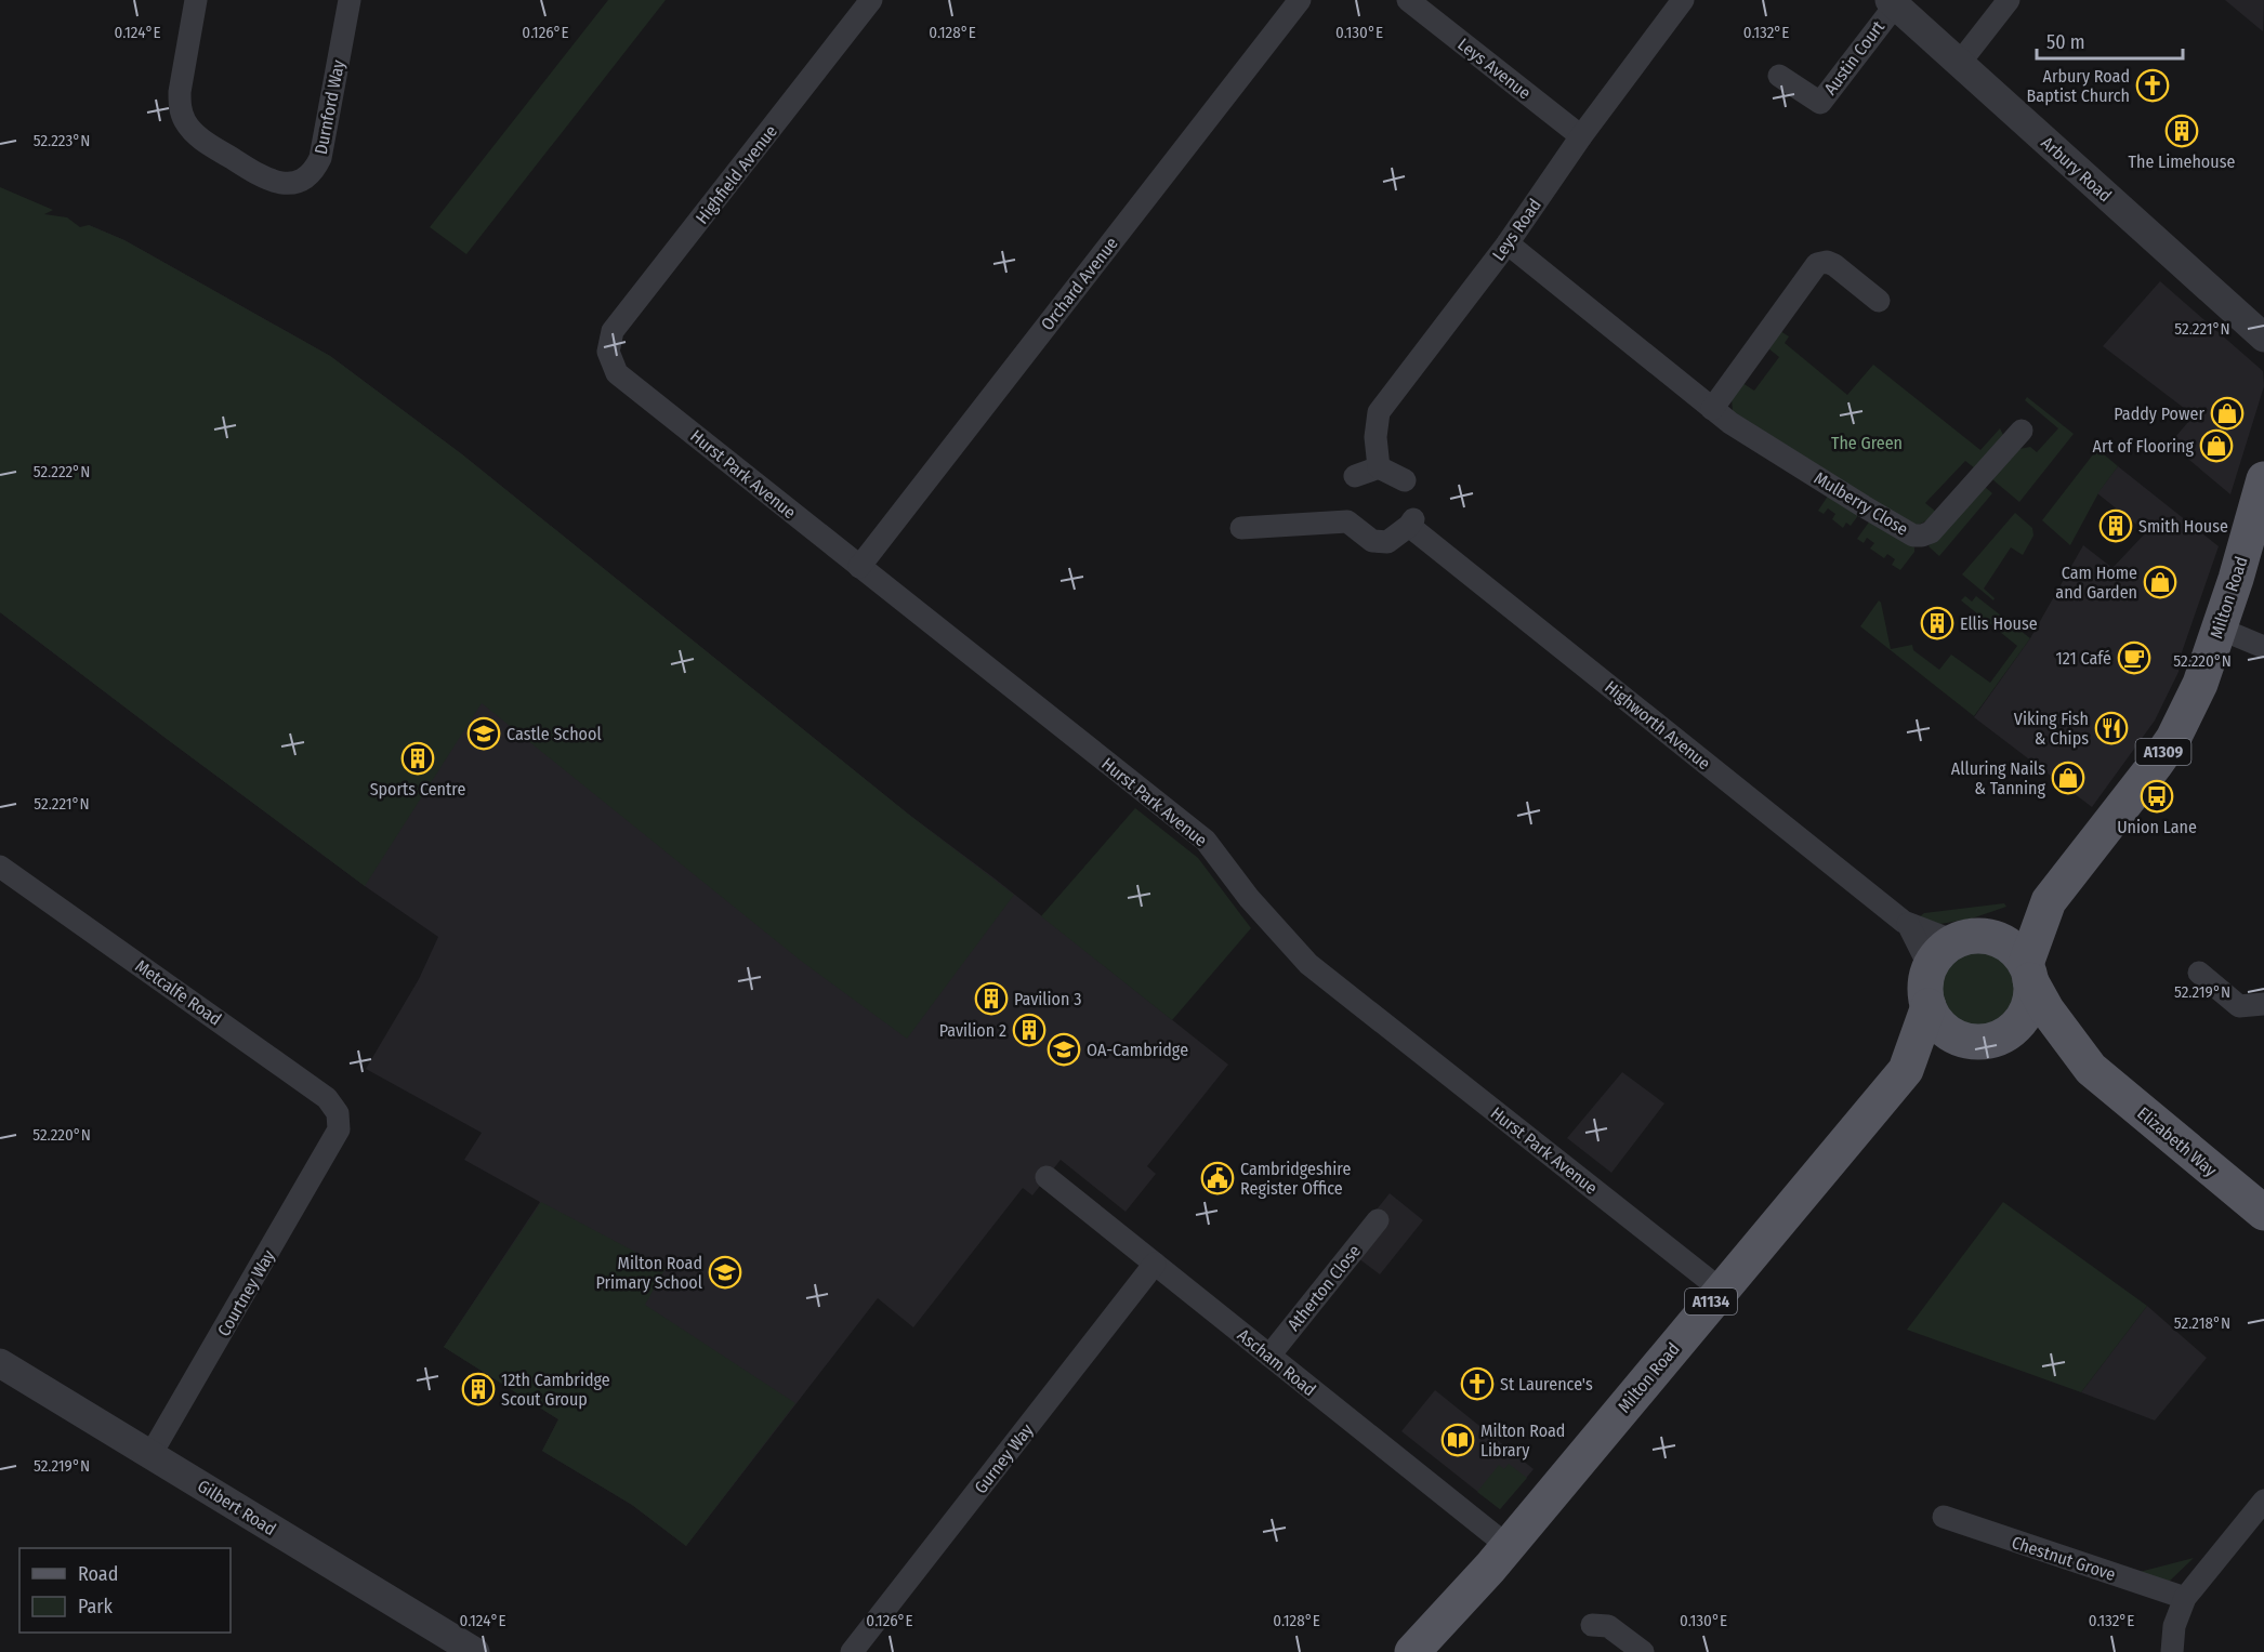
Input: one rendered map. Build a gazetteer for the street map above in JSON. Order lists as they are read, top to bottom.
{
  "streets": {
    "main road": [
      "Milton Road",
      "A1309",
      "Elizabeth Way",
      "A1134"
    ],
    "street": [
      "Austin Court",
      "Leys Avenue",
      "Durnford Way",
      "Arbury Road",
      "Highfield Avenue",
      "Leys Road",
      "Orchard Avenue",
      "Hurst Park Avenue",
      "Mulberry Close",
      "Highworth Avenue",
      "Metcalfe Road",
      "Atherton Close",
      "Courtney Way",
      "Ascham Road",
      "Gurney Way",
      "Gilbert Road",
      "Chestnut Grove"
    ]
  },
  "crossings": [
    ["Austin Court", "Arbury Road"],
    ["Leys Avenue", "Leys Road"],
    ["Highfield Avenue", "Hurst Park Avenue"],
    ["Leys Road", "Mulberry Close"],
    ["Orchard Avenue", "Hurst Park Avenue"],
    ["Hurst Park Avenue", "Milton Road"],
    ["Milton Road", "Highworth Avenue"],
    ["Milton Road", "Elizabeth Way"],
    ["Milton Road", "A1134"],
    ["Milton Road", "Ascham Road"],
    ["Highworth Avenue", "Elizabeth Way"],
    ["Highworth Avenue", "A1134"],
    ["Metcalfe Road", "Courtney Way"],
    ["Elizabeth Way", "A1134"],
    ["Atherton Close", "Ascham Road"],
    ["Courtney Way", "Gilbert Road"],
    ["Ascham Road", "Gurney Way"]
  ],
  "parks": ["The Green"],
  "places": {
    "church": ["Arbury Road Baptist Church", "St Laurence's"],
    "building": [
      "The Limehouse",
      "Smith House",
      "Ellis House",
      "Sports Centre",
      "Pavilion 3",
      "Pavilion 2",
      "12th Cambridge Scout Group"
    ],
    "shop": [
      "Paddy Power",
      "Art of Flooring",
      "Cam Home and Garden",
      "Alluring Nails & Tanning"
    ],
    "cafe": ["121 Café"],
    "restaurant": ["Viking Fish & Chips"],
    "school or university": ["Castle School", "OA-Cambridge", "Milton Road Primary School"],
    "bus stop": ["Union Lane"],
    "public building": ["Cambridgeshire Register Office"],
    "library": ["Milton Road Library"]
  },
  "legend": ["Road", "Park"],
  "scale_bar": "50 m",
  "coordinates": [
    "0.124°E",
    "0.126°E",
    "0.128°E",
    "0.130°E",
    "0.132°E",
    "52.223°N",
    "52.221°N",
    "52.222°N",
    "52.220°N",
    "52.219°N",
    "52.218°N"
  ]
}
